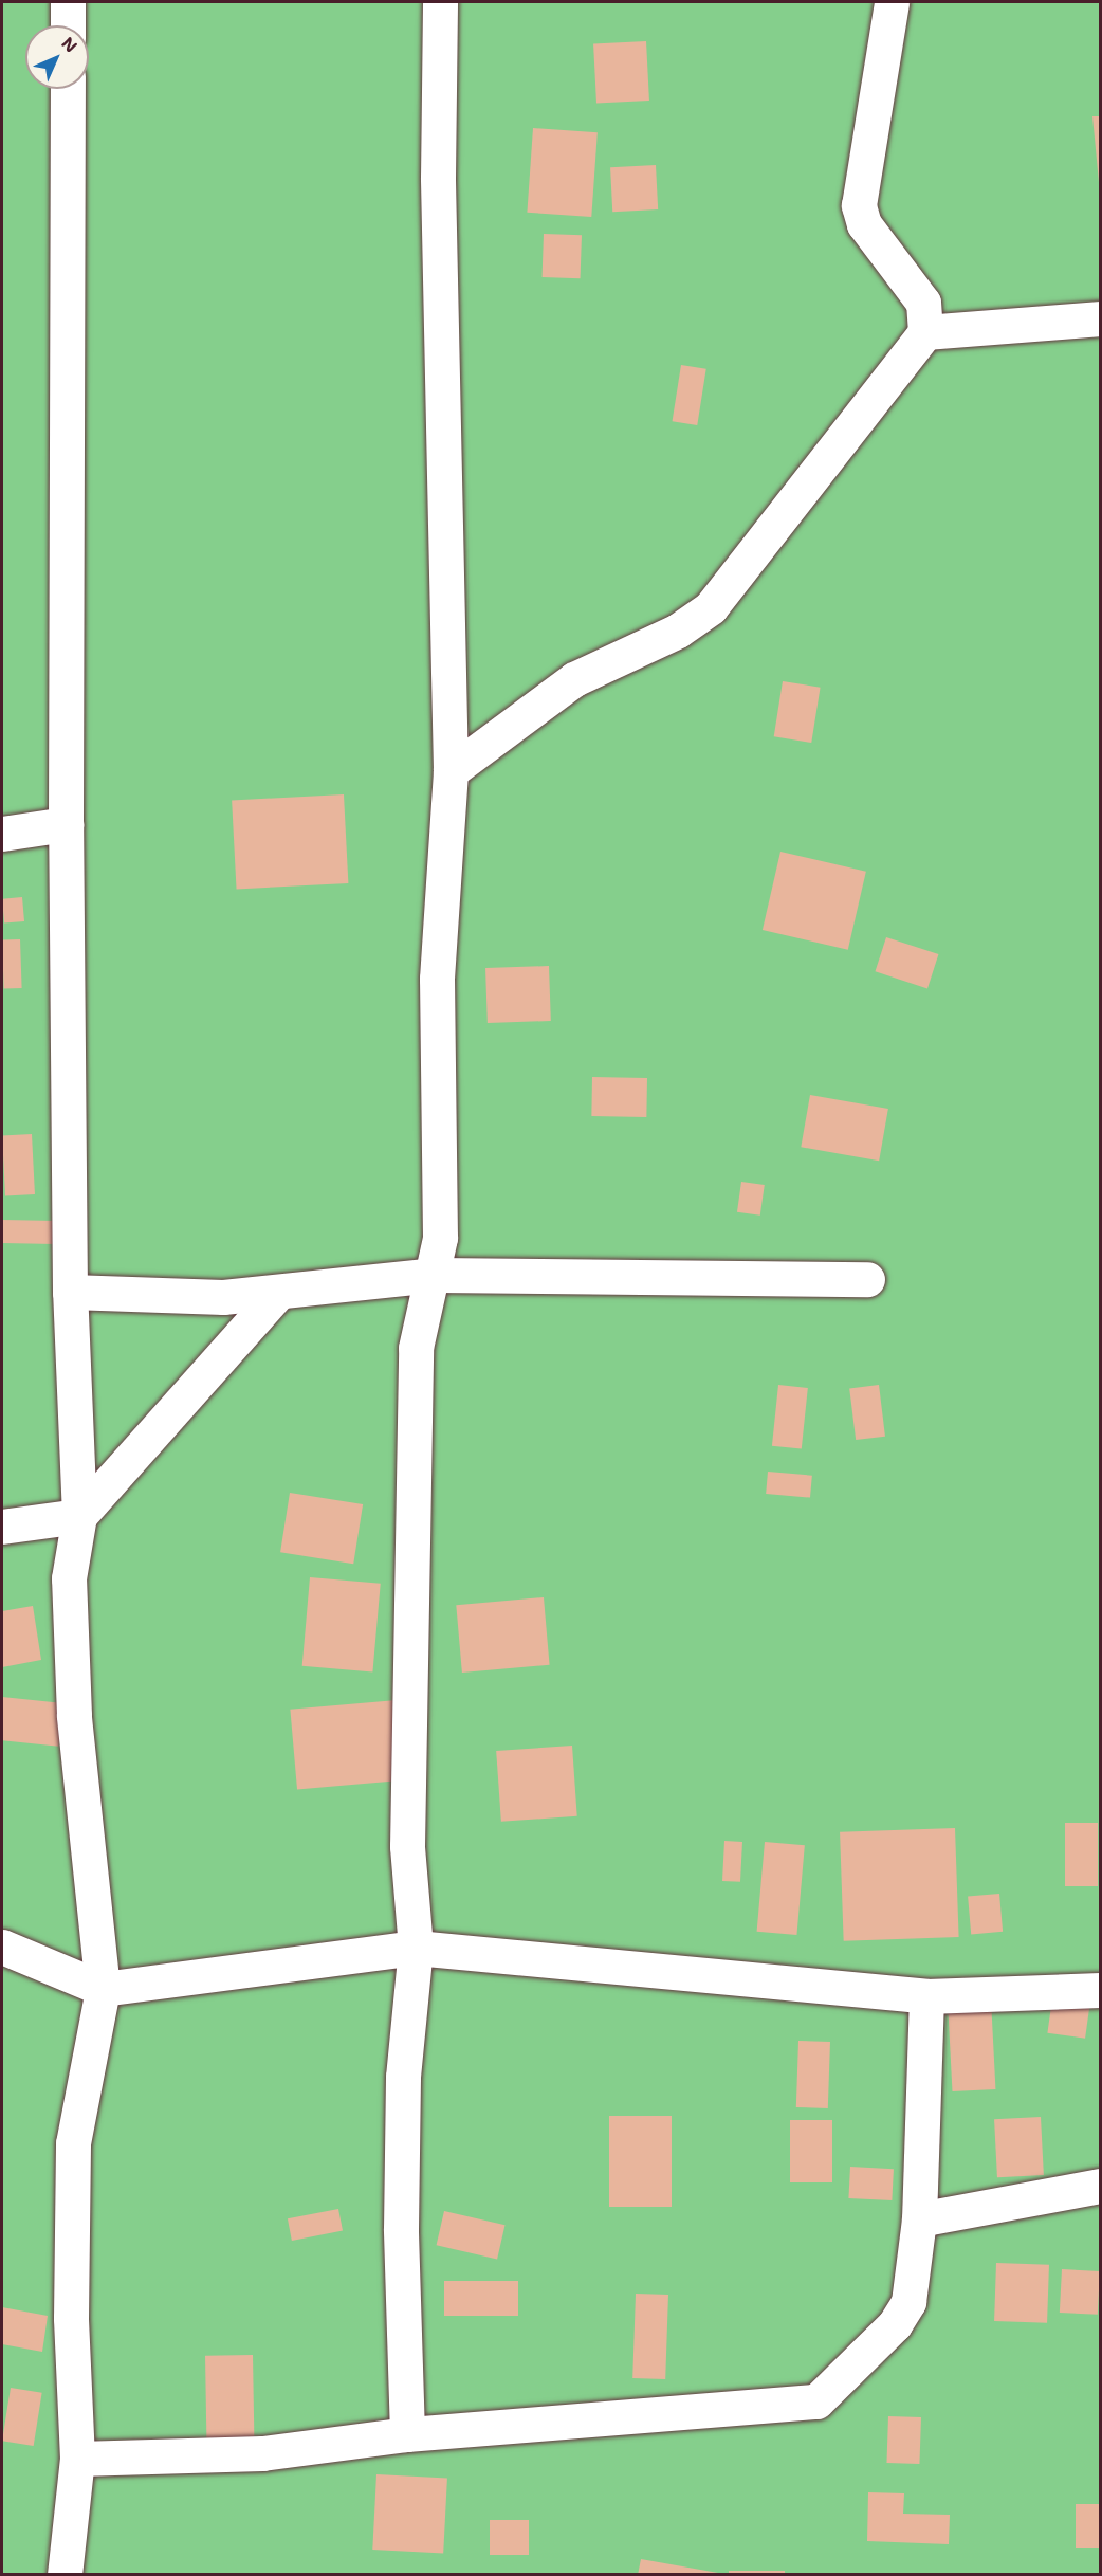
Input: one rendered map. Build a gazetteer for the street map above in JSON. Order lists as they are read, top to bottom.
{
  "north": "top right"
}
